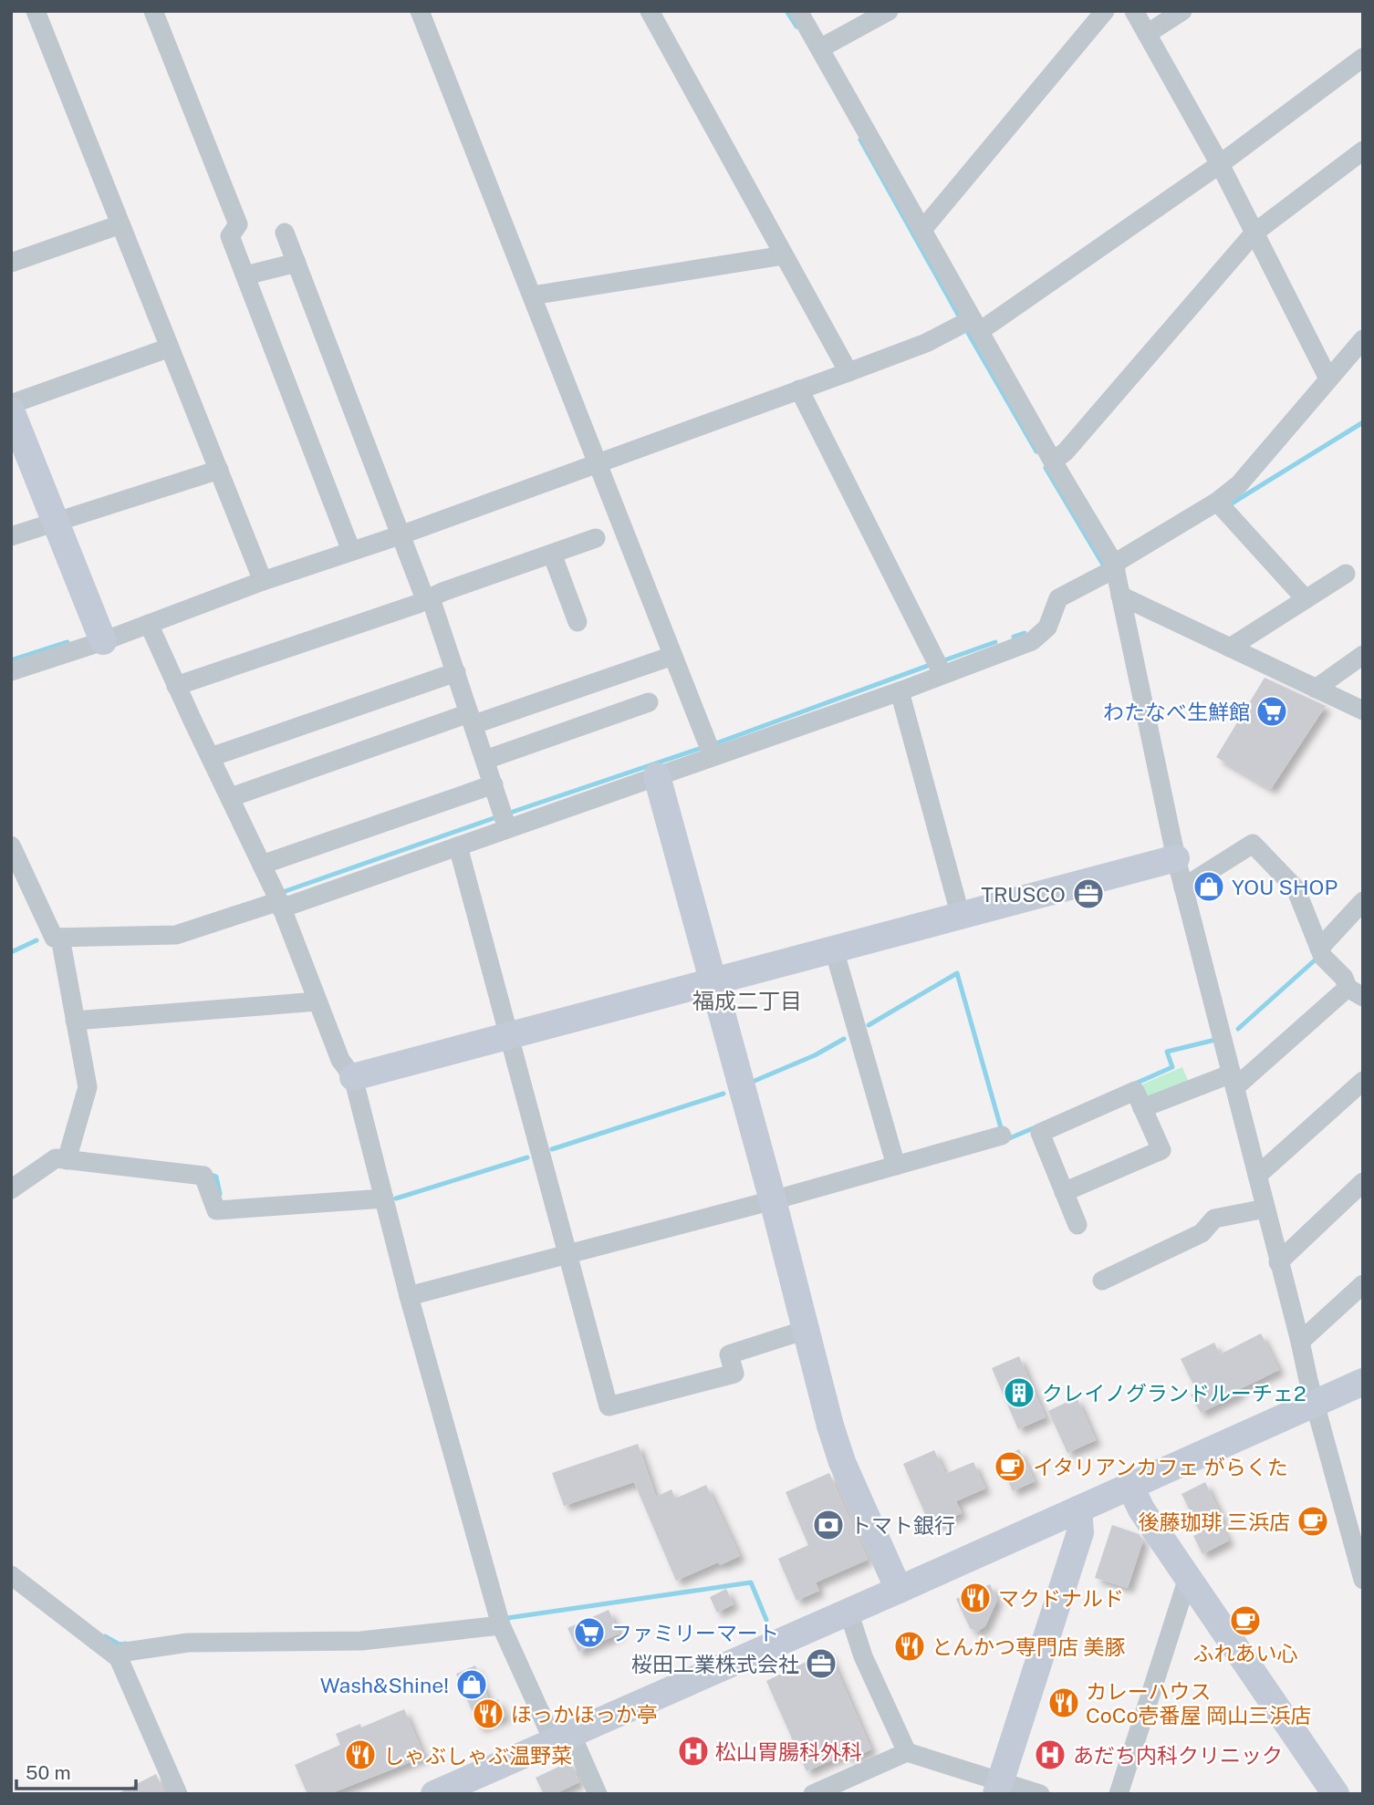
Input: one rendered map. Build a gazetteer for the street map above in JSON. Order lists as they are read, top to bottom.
{
  "districts": ["福成二丁目"],
  "places": {
    "supermarket": ["わたなべ生鮮館", "ファミリーマート"],
    "shop": ["YOU SHOP", "Wash&Shine!"],
    "office": ["TRUSCO", "桜田工業株式会社"],
    "building": ["クレイノグランドルーチェ2"],
    "cafe": ["イタリアンカフェ がらくた", "後藤珈琲 三浜店", "ふれあい心"],
    "bank": ["トマト銀行"],
    "restaurant": [
      "マクドナルド",
      "とんかつ専門店 美豚",
      "カレーハウス CoCo壱番屋 岡山三浜店",
      "ほっかほっか亭",
      "しゃぶしゃぶ温野菜"
    ],
    "hospital": ["松山胃腸科外科", "あだち内科クリニック"]
  },
  "scale_bar": "50 m"
}
